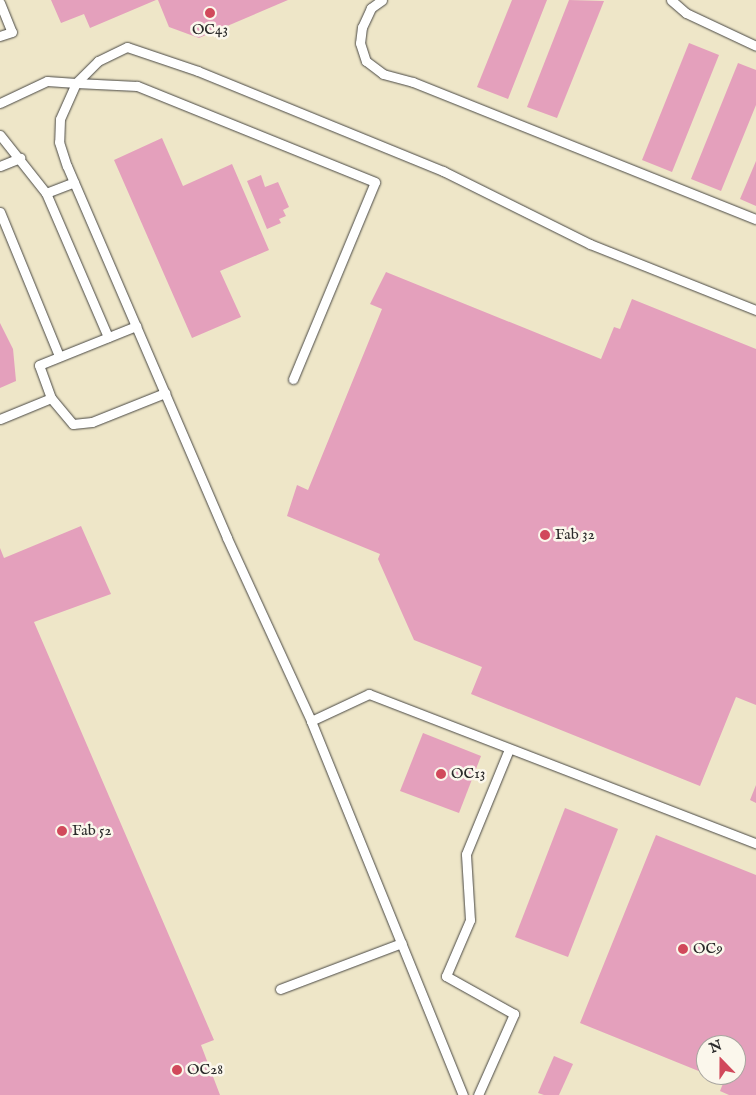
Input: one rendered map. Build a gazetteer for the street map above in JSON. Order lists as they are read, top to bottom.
{
  "places": [
    "OC43",
    "Fab 32",
    "OC13",
    "Fab 52",
    "OC9",
    "OC28"
  ],
  "north": "top"
}
